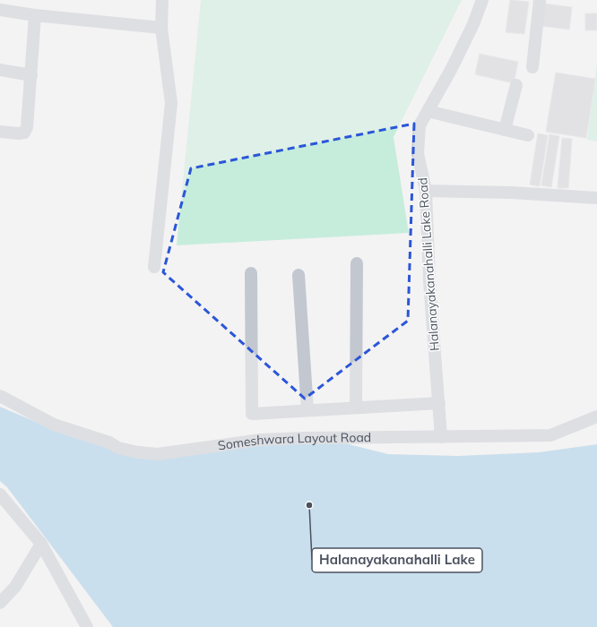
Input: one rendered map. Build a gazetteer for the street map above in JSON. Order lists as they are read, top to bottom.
{
  "streets": {
    "street": ["Halanayakanahalli Lake Road", "Someshwara Layout Road"]
  },
  "crossings": [
    ["Halanayakanahalli Lake Road", "Someshwara Layout Road"]
  ],
  "places": ["Halanayakanahalli Lake"]
}
